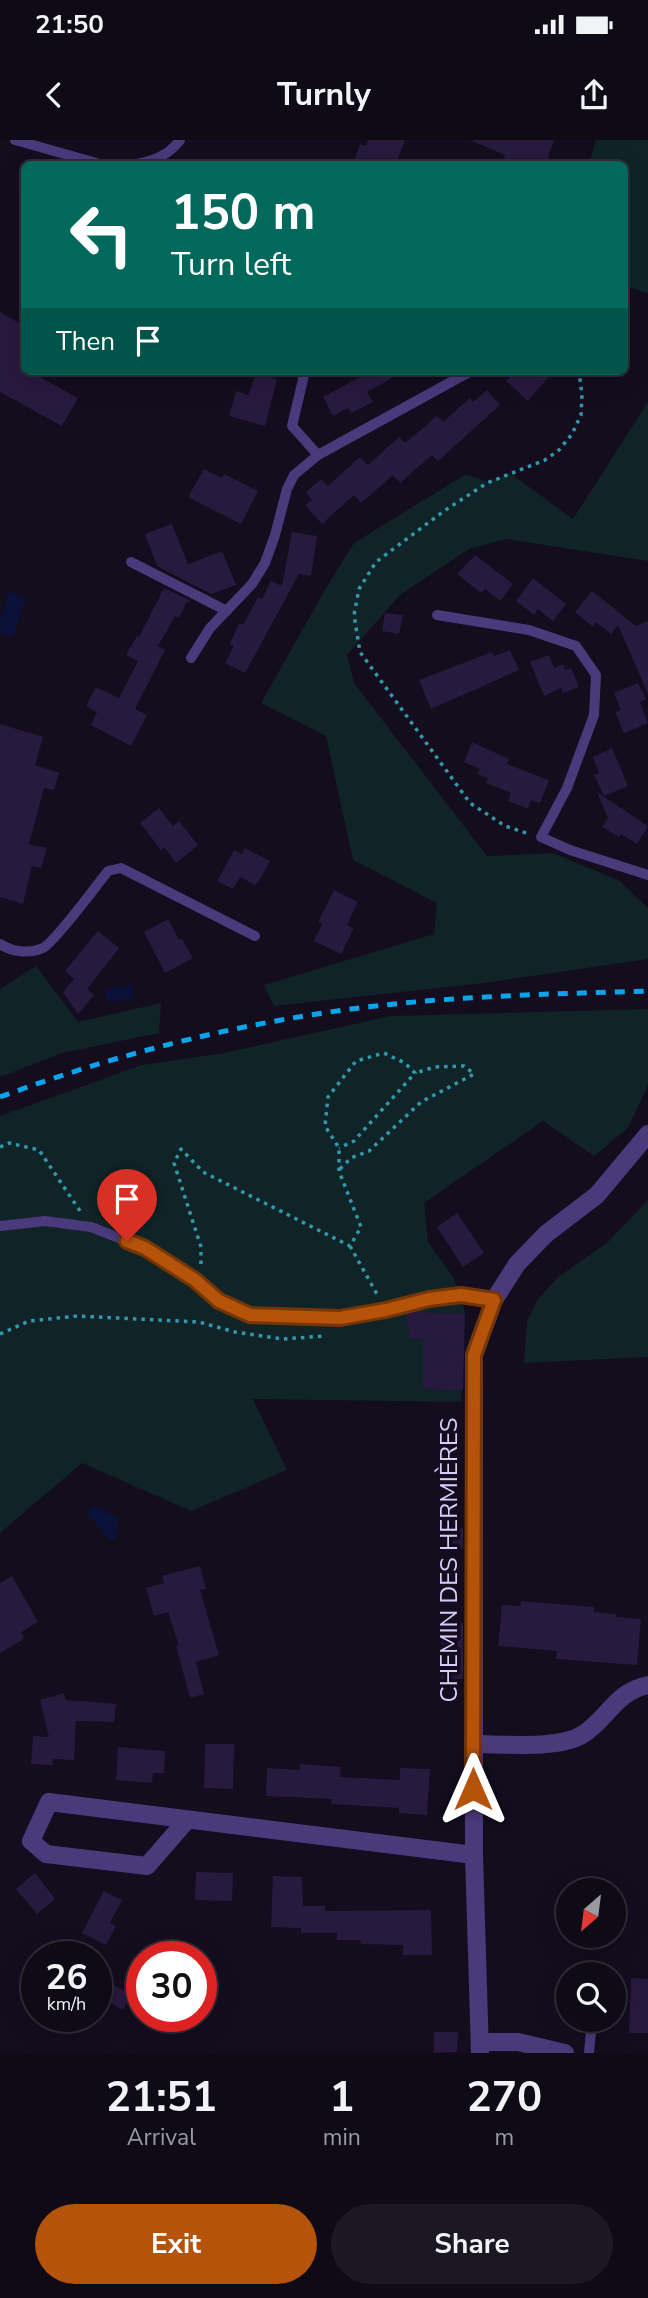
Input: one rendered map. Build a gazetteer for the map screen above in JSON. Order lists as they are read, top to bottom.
{
  "streets": {
    "street": ["CHEMIN DES HERMIÈRES"]
  },
  "north": "bottom left",
  "page": {
    "status": "21:50",
    "header": "Turnly",
    "turn": ["150 m", "Turn left"],
    "then": "Then",
    "speed": "26 km/h",
    "limit": "30",
    "eta": [
      "21:51",
      "Arrival",
      "1",
      "min",
      "270",
      "m"
    ],
    "buttons": ["Exit", "Share"]
  }
}
